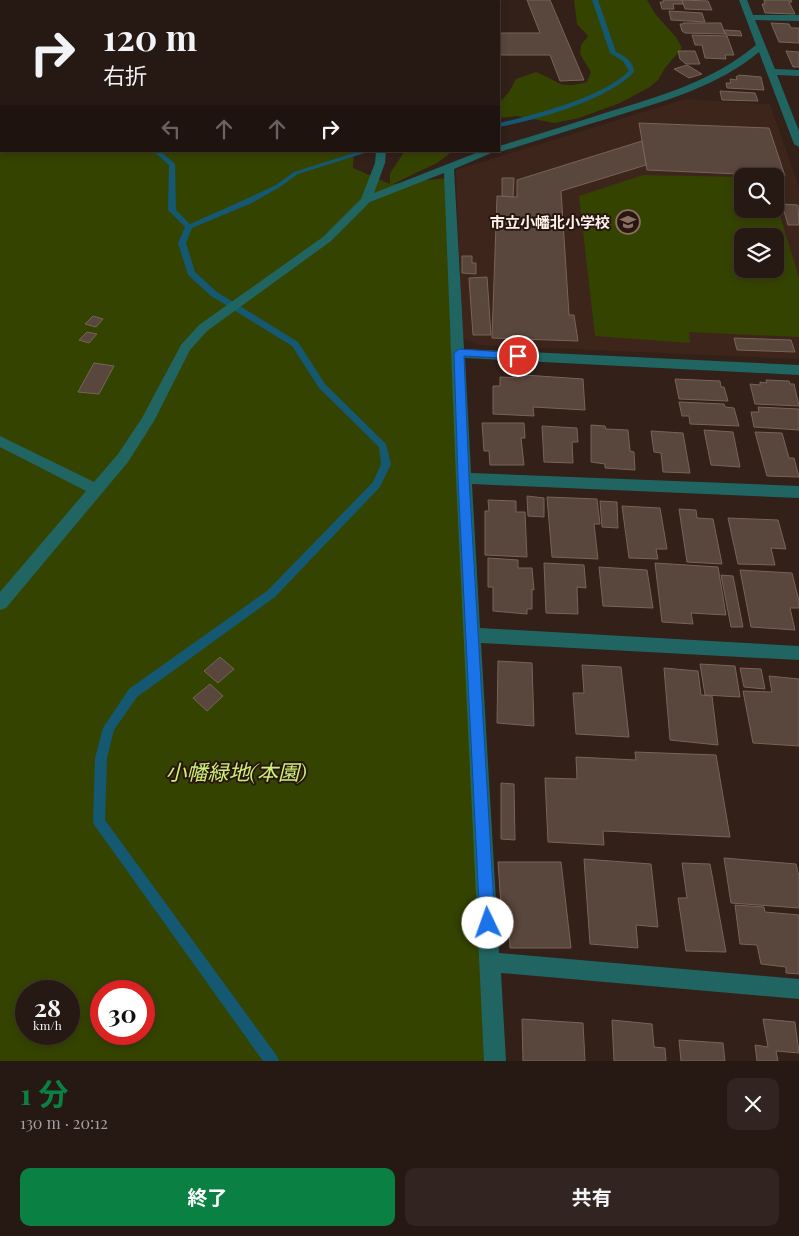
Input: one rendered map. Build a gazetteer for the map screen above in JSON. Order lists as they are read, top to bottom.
{
  "parks": ["小幡緑地(本園)"],
  "places": {
    "school or university": ["市立小幡北小学校"]
  },
  "page": {
    "turn": ["120 m", "右折"],
    "speed": "28 km/h",
    "limit": "30",
    "heading": ["1 分", "130 m · 20:12"],
    "buttons": ["終了", "共有"]
  }
}
